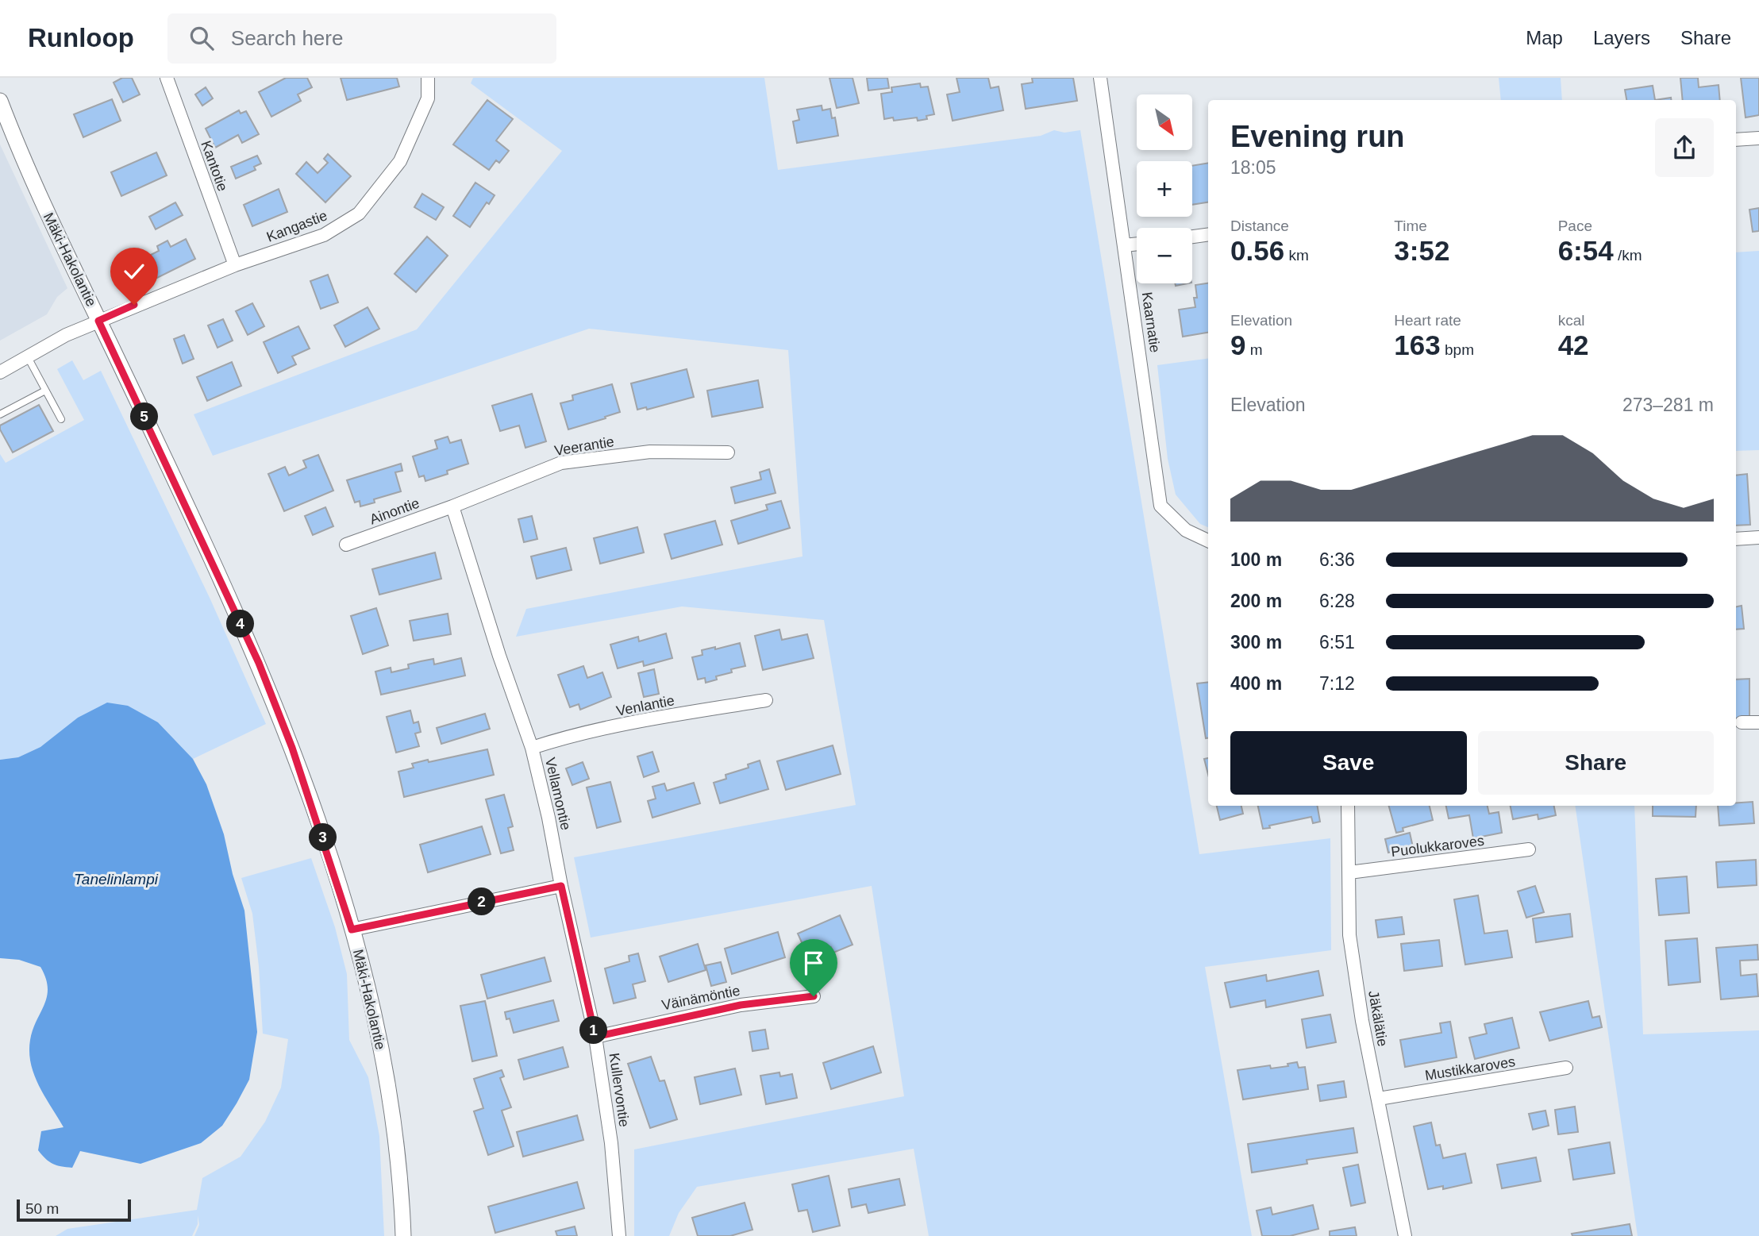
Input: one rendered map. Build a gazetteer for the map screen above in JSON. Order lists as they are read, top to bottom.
{
  "streets": {
    "street": [
      "Kantotie",
      "Kangastie",
      "Mäki-Hakolantie",
      "Kaarnatie",
      "Veerantie",
      "Ainontie",
      "Venlantie",
      "Vellamontie",
      "Puolukkaroves",
      "Väinämöntie",
      "Jäkälätie",
      "Mustikkaroves",
      "Kullervontie"
    ]
  },
  "crossings": [
    ["Kantotie", "Kangastie"],
    ["Kangastie", "Mäki-Hakolantie"],
    ["Veerantie", "Ainontie"],
    ["Veerantie", "Vellamontie"],
    ["Ainontie", "Vellamontie"],
    ["Venlantie", "Vellamontie"],
    ["Vellamontie", "Kullervontie"],
    ["Puolukkaroves", "Jäkälätie"],
    ["Väinämöntie", "Kullervontie"],
    ["Jäkälätie", "Mustikkaroves"]
  ],
  "water": ["Tanelinlampi"],
  "scale_bar": "50 m",
  "north": "bottom right",
  "page": {
    "header": "Runloop",
    "search": "Search here",
    "nav": ["Map", "Layers", "Share"],
    "map_buttons": ["+", "−"],
    "heading": ["Evening run", "18:05"],
    "stats": [
      ["Distance", "0.56 km"],
      ["Time", "3:52"],
      ["Pace", "6:54 /km"],
      ["Elevation", "9 m"],
      ["Heart rate", "163 bpm"],
      ["kcal", "42"]
    ],
    "chart": ["Elevation", "273–281 m"],
    "pins": [
      "5",
      "4",
      "3",
      "2",
      "1"
    ],
    "list": [
      {
        "name": "100 m",
        "note": "6:36"
      },
      {
        "name": "200 m",
        "note": "6:28"
      },
      {
        "name": "300 m",
        "note": "6:51"
      },
      {
        "name": "400 m",
        "note": "7:12"
      }
    ],
    "buttons": ["Save", "Share"],
    "scale": "50 m"
  }
}
